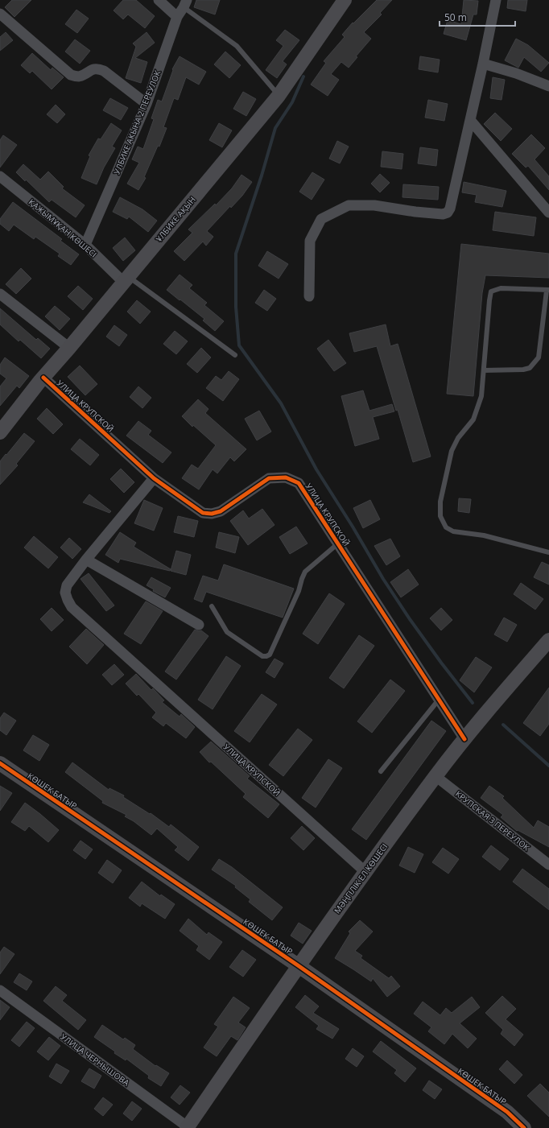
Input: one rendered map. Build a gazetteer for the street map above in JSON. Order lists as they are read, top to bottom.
{
  "streets": {
    "street": [
      "УЛБИКЕ АКЫНА 2 ПЕРЕУЛОК",
      "ҰЛБИКЕ АҚЫН",
      "ҚАЖЫМҰҚАН КӨШЕСІ",
      "УЛИЦА КРУПСКОЙ",
      "КӨШЕК БАТЫР",
      "КРУПСКАЯ 3 ПЕРЕУЛОК",
      "МӘҢГІЛІК ЕЛ КӨШЕСІ",
      "УЛИЦА ЧЕРНЫШОВА"
    ]
  },
  "crossings": [
    ["УЛБИКЕ АКЫНА 2 ПЕРЕУЛОК", "ҚАЖЫМҰҚАН КӨШЕСІ"],
    ["ҰЛБИКЕ АҚЫН", "ҚАЖЫМҰҚАН КӨШЕСІ"],
    ["ҰЛБИКЕ АҚЫН", "УЛИЦА КРУПСКОЙ"],
    ["УЛИЦА КРУПСКОЙ", "МӘҢГІЛІК ЕЛ КӨШЕСІ"],
    ["КӨШЕК БАТЫР", "МӘҢГІЛІК ЕЛ КӨШЕСІ"],
    ["КРУПСКАЯ 3 ПЕРЕУЛОК", "МӘҢГІЛІК ЕЛ КӨШЕСІ"],
    ["МӘҢГІЛІК ЕЛ КӨШЕСІ", "УЛИЦА ЧЕРНЫШОВА"]
  ],
  "scale_bar": "50 m"
}
